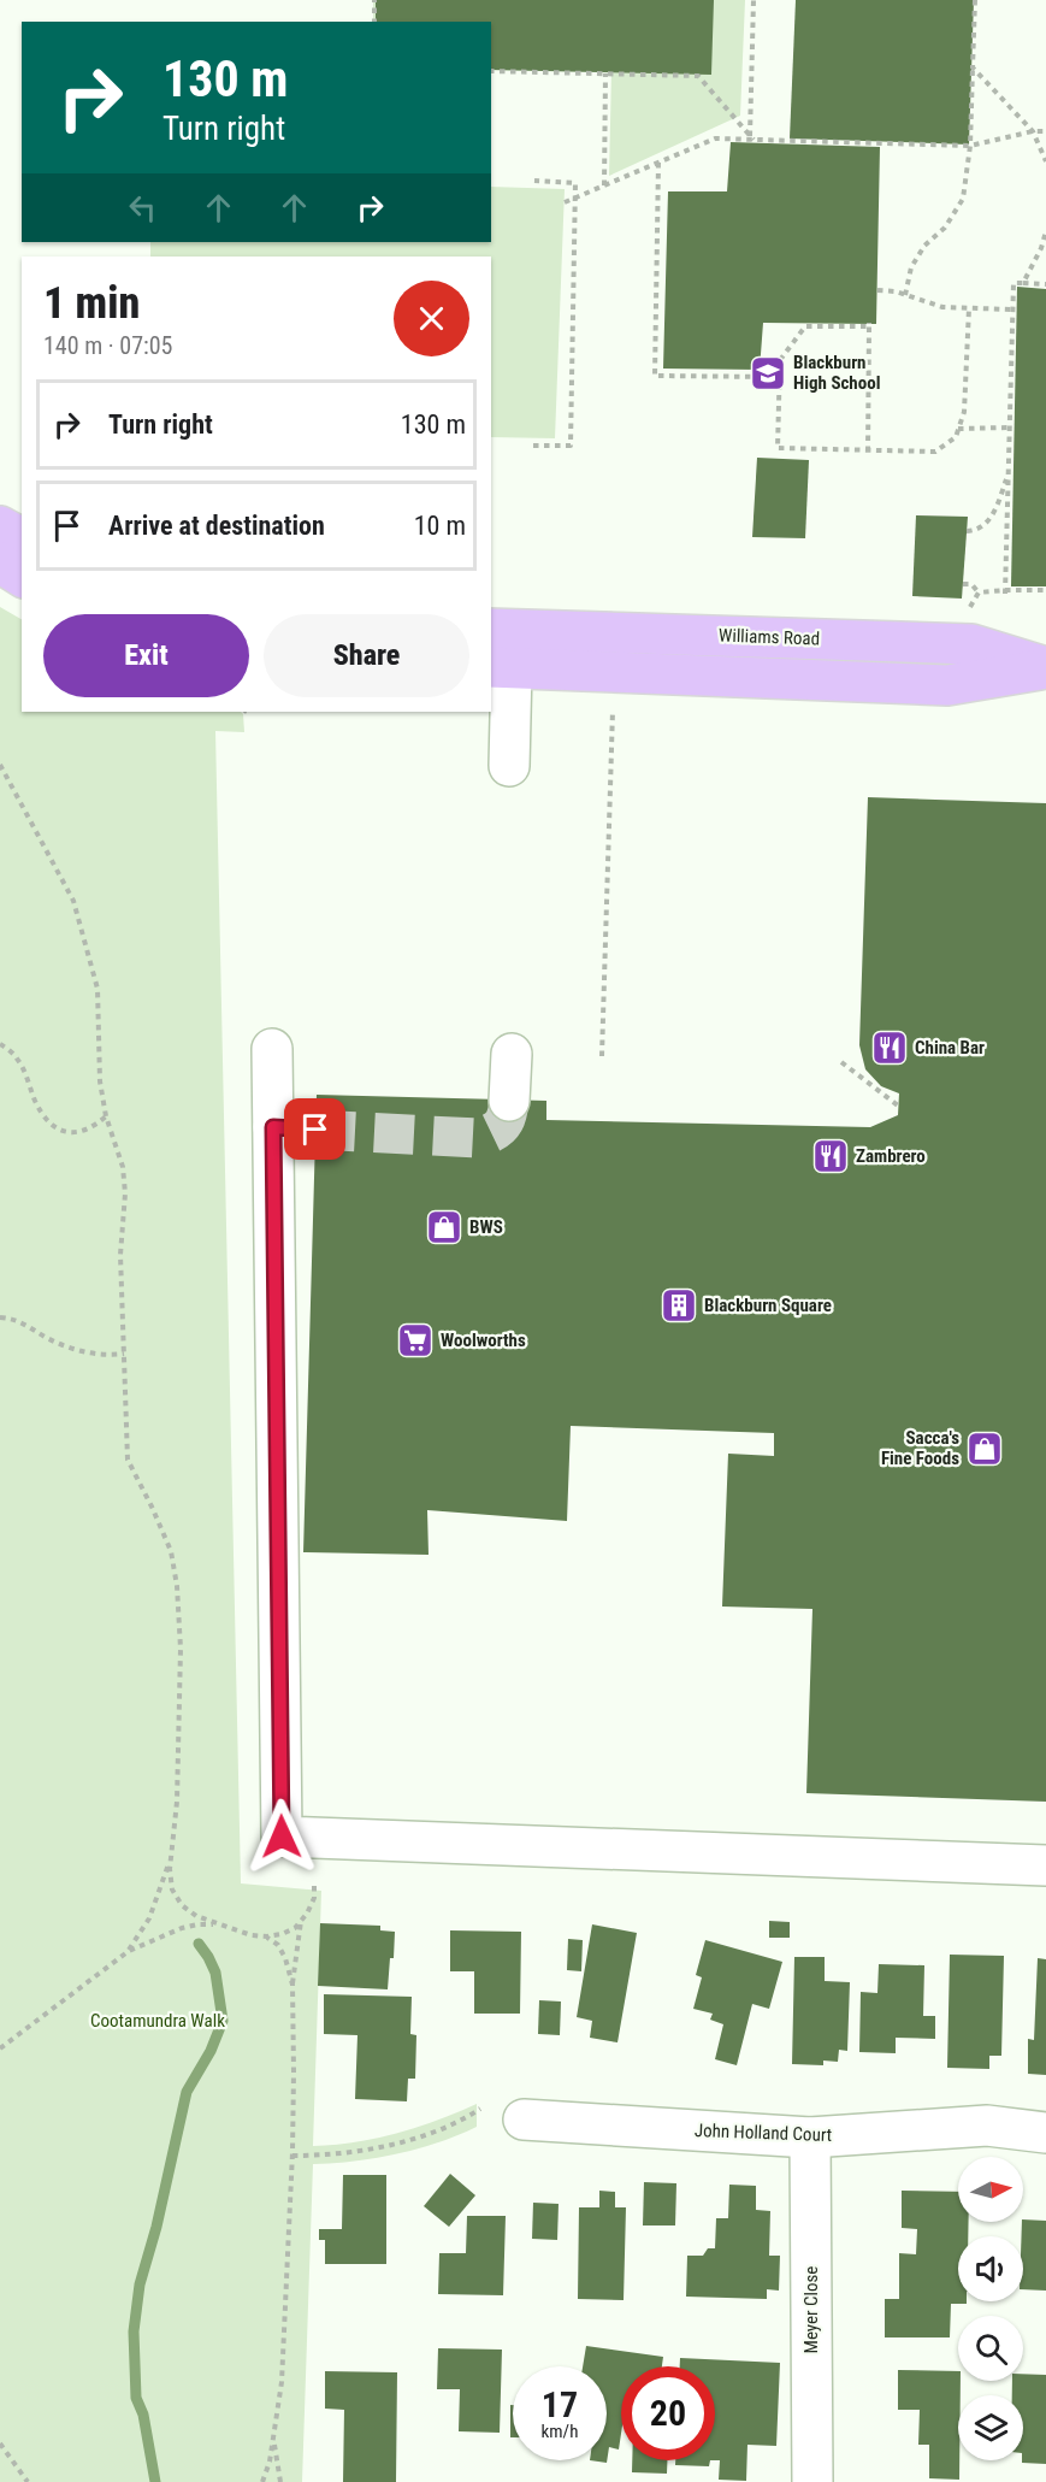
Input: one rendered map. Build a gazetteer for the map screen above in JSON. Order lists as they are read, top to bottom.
{
  "streets": {
    "main road": ["Williams Road"],
    "street": ["John Holland Court", "Meyer Close"]
  },
  "crossings": [
    ["John Holland Court", "Meyer Close"]
  ],
  "parks": ["Cootamundra Walk"],
  "places": {
    "school or university": ["Blackburn High School"],
    "restaurant": ["China Bar", "Zambrero"],
    "shop": ["BWS", "Sacca's Fine Foods"],
    "building": ["Blackburn Square"],
    "supermarket": ["Woolworths"]
  },
  "north": "right",
  "page": {
    "turn": ["130 m", "Turn right"],
    "heading": ["1 min", "140 m · 07:05"],
    "list": [
      {
        "name": "Turn right",
        "value": "130 m"
      },
      {
        "name": "Arrive at destination",
        "value": "10 m"
      }
    ],
    "buttons": ["Exit", "Share"],
    "speed": "17 km/h",
    "limit": "20"
  }
}
